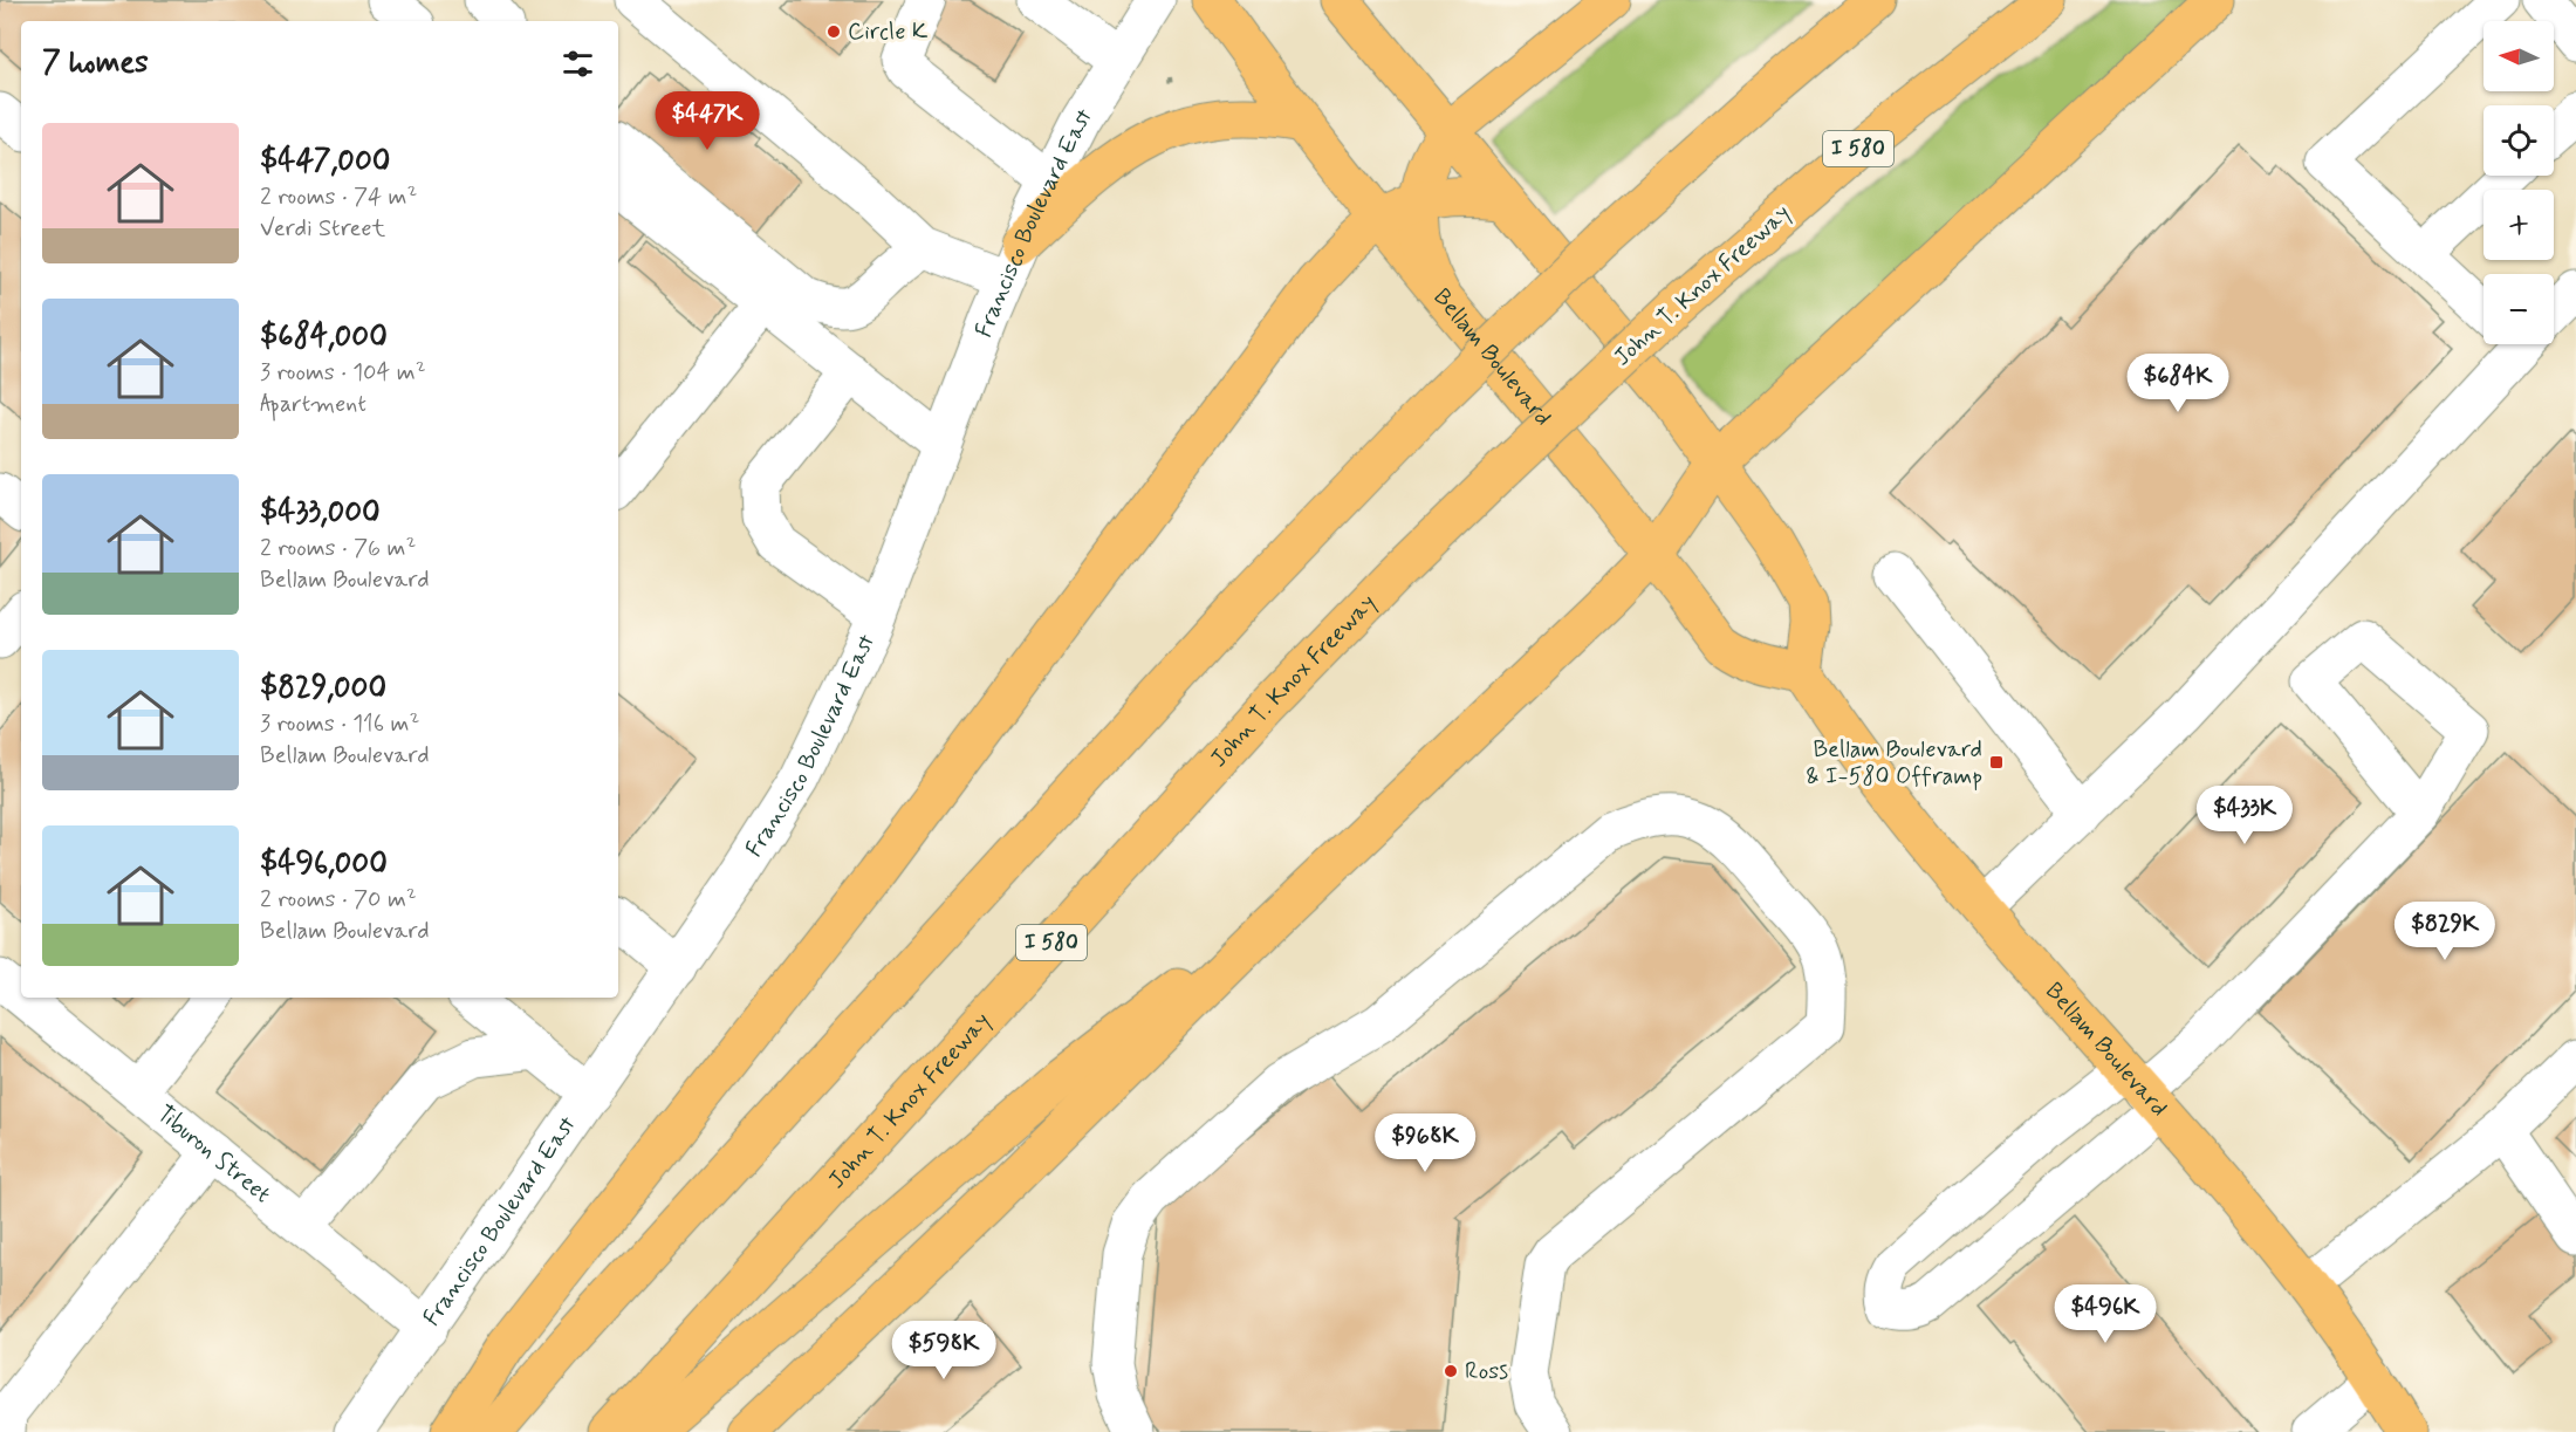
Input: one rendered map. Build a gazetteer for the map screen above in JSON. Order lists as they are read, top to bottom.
{
  "streets": {
    "main road": ["I 580", "John T. Knox Freeway", "Bellam Boulevard"],
    "street": ["Francisco Boulevard East", "Tiburon Street"]
  },
  "crossings": [
    ["Francisco Boulevard East", "Tiburon Street"]
  ],
  "places": {
    "other": ["Circle K", "Ross"],
    "transit": ["Bellam Boulevard & I-580 Offramp"]
  },
  "north": "left",
  "page": {
    "map_buttons": ["+", "−"],
    "heading": "7 homes",
    "price": [
      "$447K",
      "$684K",
      "$433K",
      "$829K",
      "$968K",
      "$496K",
      "$598K"
    ],
    "list": [
      {
        "name": "$447,000",
        "note": "2 rooms · 74 m² · Verdi Street"
      },
      {
        "name": "$684,000",
        "note": "3 rooms · 104 m² · Apartment"
      },
      {
        "name": "$433,000",
        "note": "2 rooms · 76 m² · Bellam Boulevard"
      },
      {
        "name": "$829,000",
        "note": "3 rooms · 116 m² · Bellam Boulevard"
      },
      {
        "name": "$496,000",
        "note": "2 rooms · 70 m² · Bellam Boulevard"
      }
    ]
  }
}
